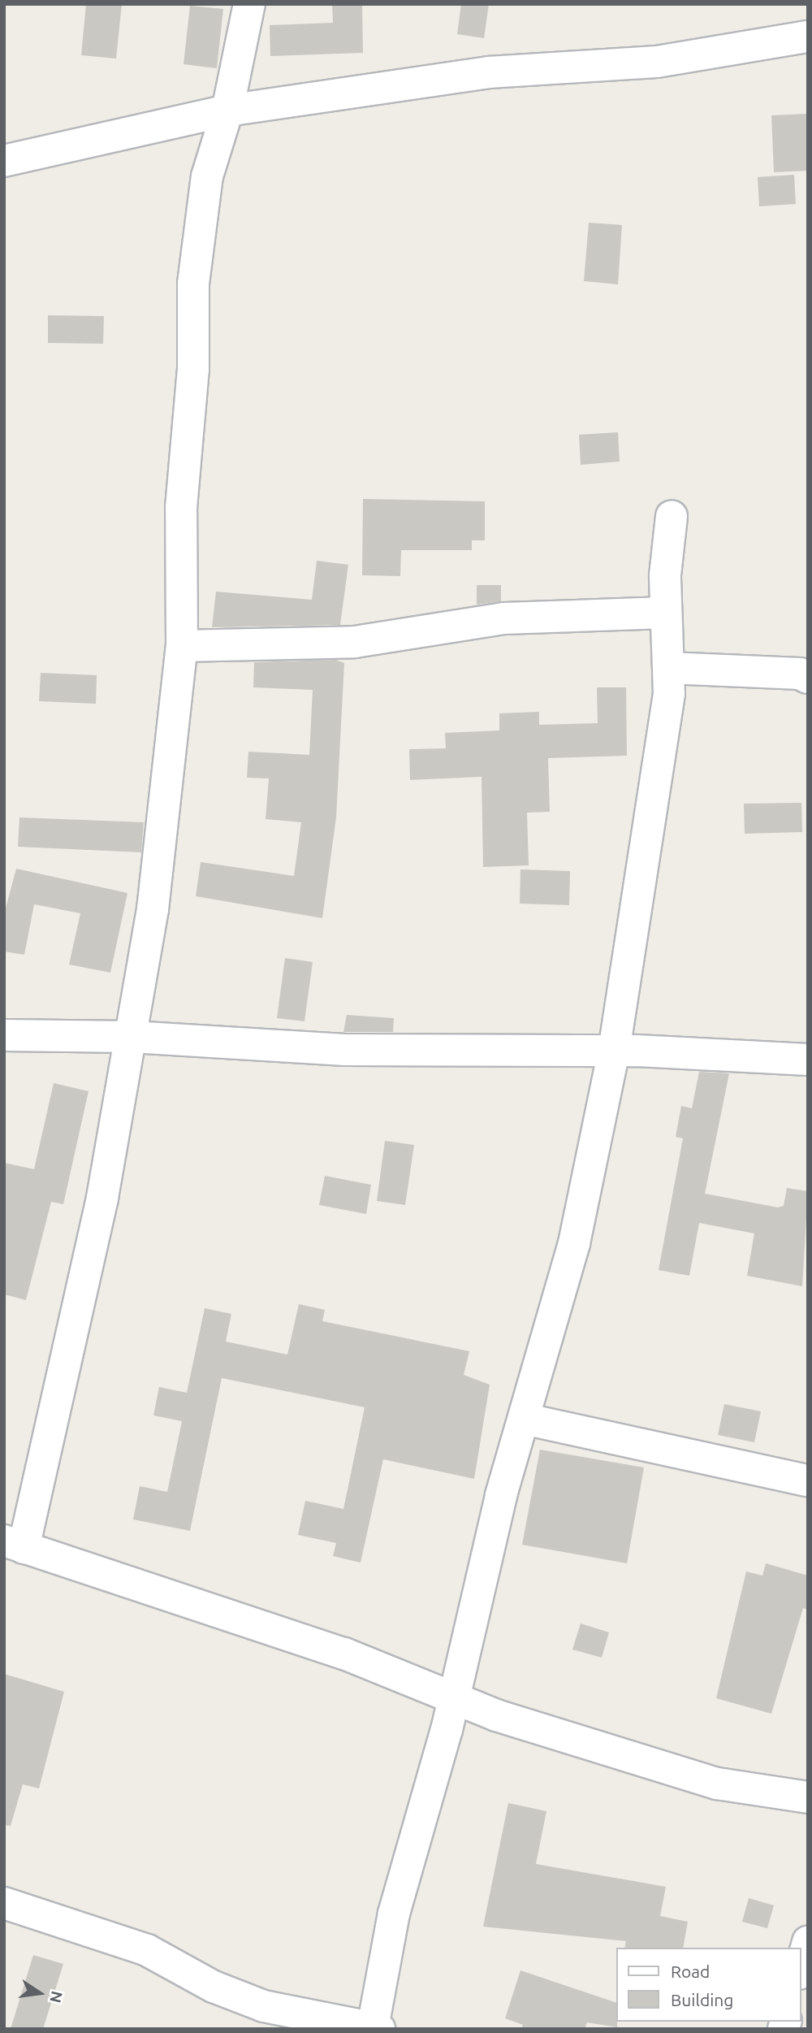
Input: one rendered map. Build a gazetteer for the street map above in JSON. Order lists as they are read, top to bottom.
{
  "legend": ["Road", "Building"],
  "north": "right"
}
